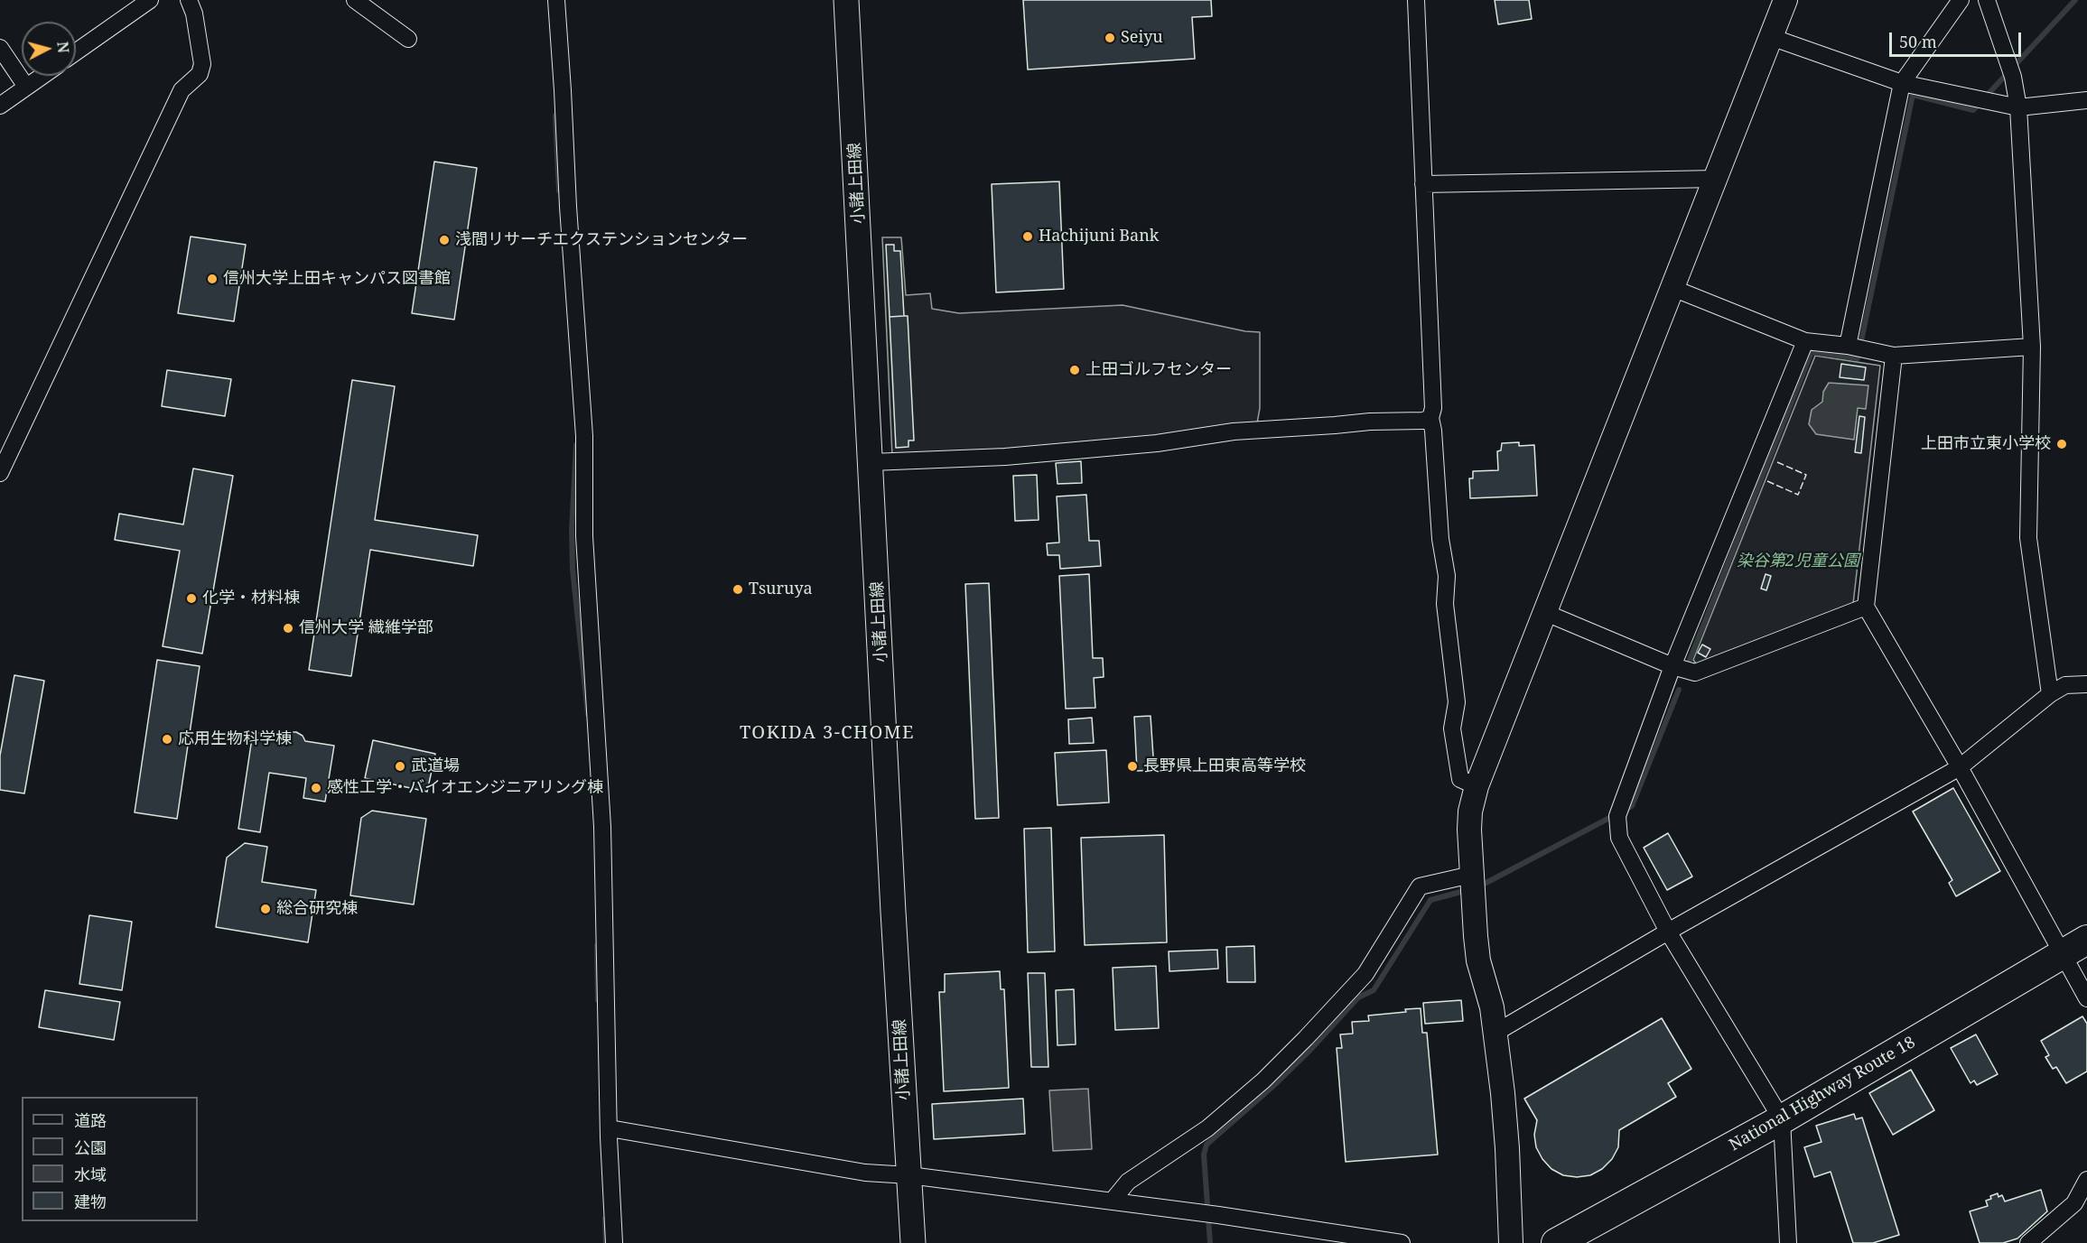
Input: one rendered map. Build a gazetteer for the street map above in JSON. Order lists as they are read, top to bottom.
{
  "streets": {
    "highway": ["National Highway Route 18"],
    "main road": ["小諸上田線"]
  },
  "districts": ["TOKIDA 3-CHOME"],
  "parks": ["染谷第2児童公園"],
  "places": [
    "Seiyu",
    "Hachijuni Bank",
    "浅間リサーチエクステンションセンター",
    "信州大学上田キャンパス図書館",
    "上田ゴルフセンター",
    "上田市立東小学校",
    "Tsuruya",
    "化学・材料棟",
    "信州大学 繊維学部",
    "応用生物科学棟",
    "武道場",
    "長野県上田東高等学校",
    "感性工学・バイオエンジニアリング棟",
    "総合研究棟"
  ],
  "legend": [
    "道路",
    "公園",
    "水域",
    "建物"
  ],
  "scale_bar": "50 m",
  "north": "right"
}
